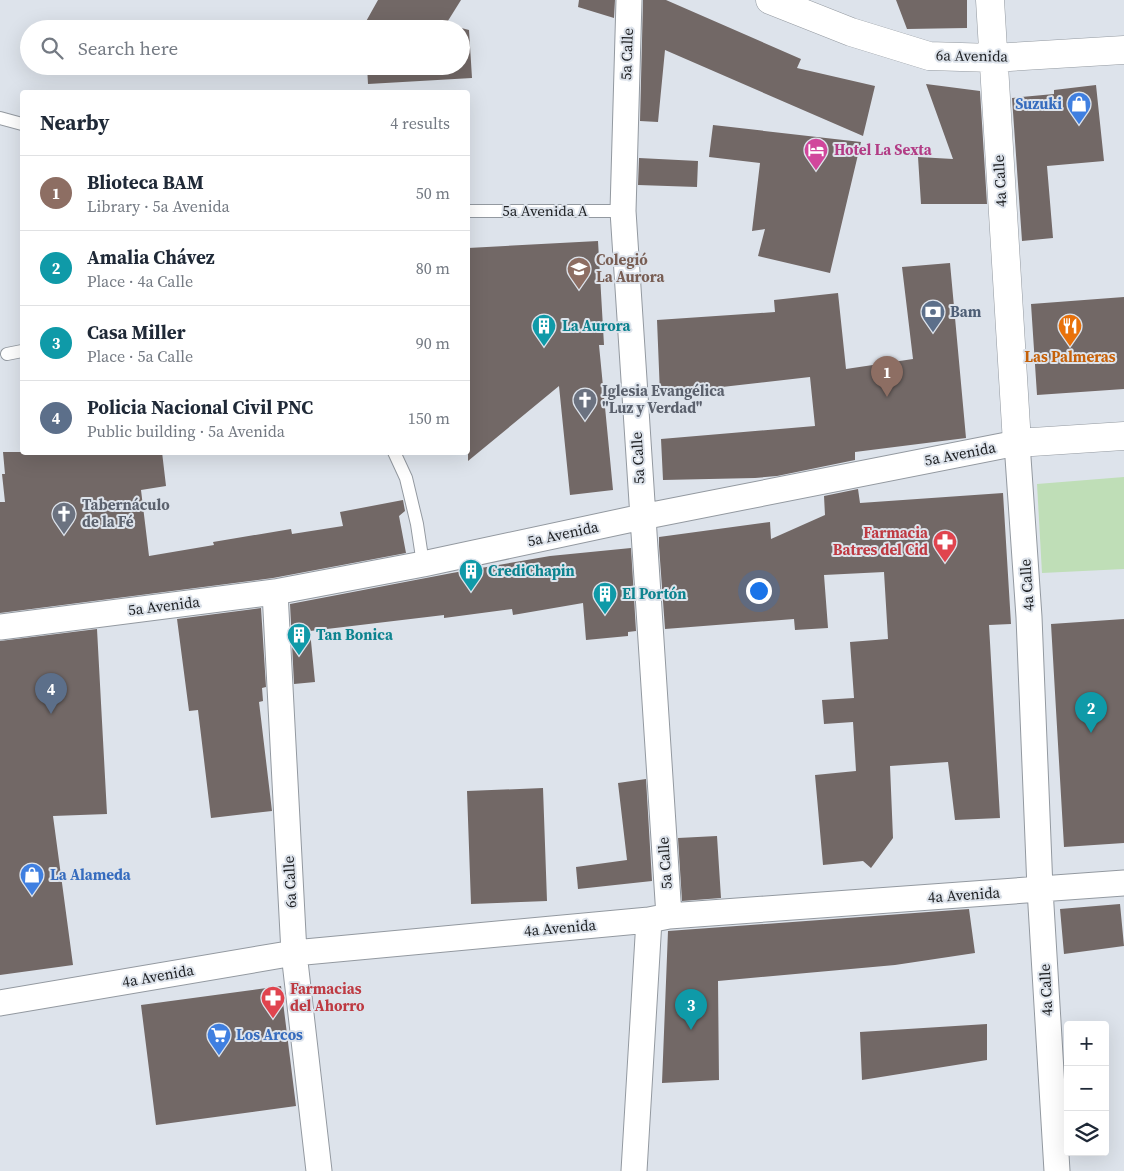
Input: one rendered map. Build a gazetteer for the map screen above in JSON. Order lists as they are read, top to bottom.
{
  "streets": {
    "main road": ["6a Avenida", "4a Calle", "5a Avenida"],
    "street": ["5a Calle", "6a Calle", "4a Avenida"],
    "lane": ["5a Avenida A"]
  },
  "crossings": [
    ["5a Calle", "5a Avenida A"],
    ["5a Calle", "5a Avenida"],
    ["5a Calle", "4a Avenida"],
    ["6a Avenida", "4a Calle"],
    ["4a Calle", "5a Avenida"],
    ["4a Calle", "4a Avenida"],
    ["5a Avenida", "6a Calle"],
    ["6a Calle", "4a Avenida"]
  ],
  "places": {
    "shop": ["Suzuki", "La Alameda"],
    "hotel": ["Hotel La Sexta"],
    "school or university": ["Colegió La Aurora"],
    "bank": ["Bam"],
    "building": [
      "La Aurora",
      "CrediChapin",
      "El Portón",
      "Tan Bonica"
    ],
    "restaurant": ["Las Palmeras"],
    "church": ["Iglesia Evangélica \"Luz y Verdad\"", "Tabernáculo de la Fé"],
    "pharmacy": ["Farmacia Batres del Cid", "Farmacias del Ahorro"],
    "supermarket": ["Los Arcos"]
  },
  "page": {
    "search": "Search here",
    "heading": ["Nearby", "4 results"],
    "list": [
      {
        "mark": "1",
        "name": "Blioteca BAM",
        "note": "Library · 5a Avenida",
        "value": "50 m"
      },
      {
        "mark": "2",
        "name": "Amalia Chávez",
        "note": "Place · 4a Calle",
        "value": "80 m"
      },
      {
        "mark": "3",
        "name": "Casa Miller",
        "note": "Place · 5a Calle",
        "value": "90 m"
      },
      {
        "mark": "4",
        "name": "Policia Nacional Civil PNC",
        "note": "Public building · 5a Avenida",
        "value": "150 m"
      }
    ],
    "pins": [
      "1",
      "4",
      "2",
      "3"
    ],
    "map_buttons": ["+", "−"]
  }
}
